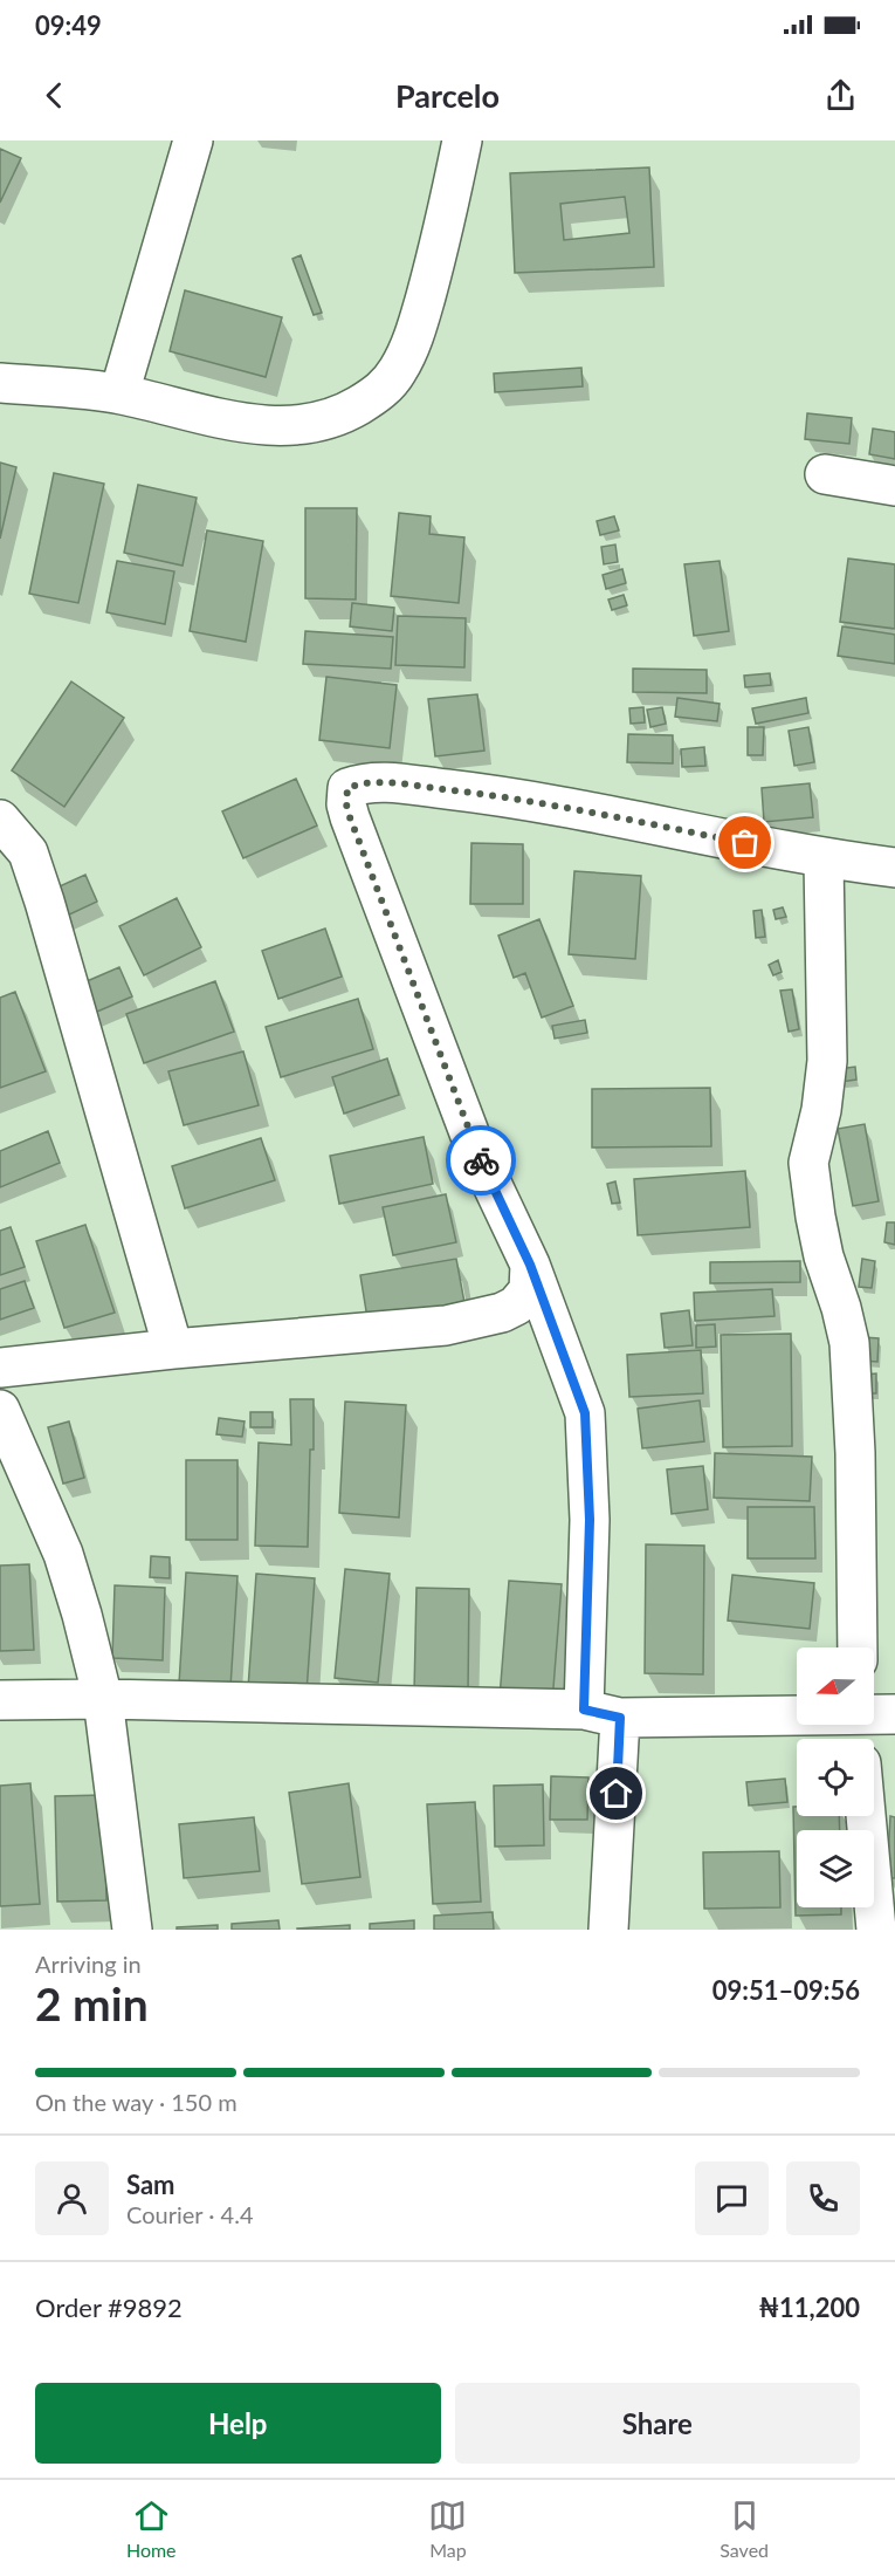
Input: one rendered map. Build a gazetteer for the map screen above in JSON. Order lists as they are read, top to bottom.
{
  "north": "left",
  "page": {
    "status": "09:49",
    "header": "Parcelo",
    "heading": ["2 min", "Arriving in", "09:51–09:56"],
    "panel": [
      "Sam",
      "Courier · 4.4",
      "Order #9892",
      "₦11,200"
    ],
    "bar": "On the way · 150 m",
    "buttons": ["Help", "Share"],
    "tabs": ["Home", "Map", "Saved"]
  }
}
